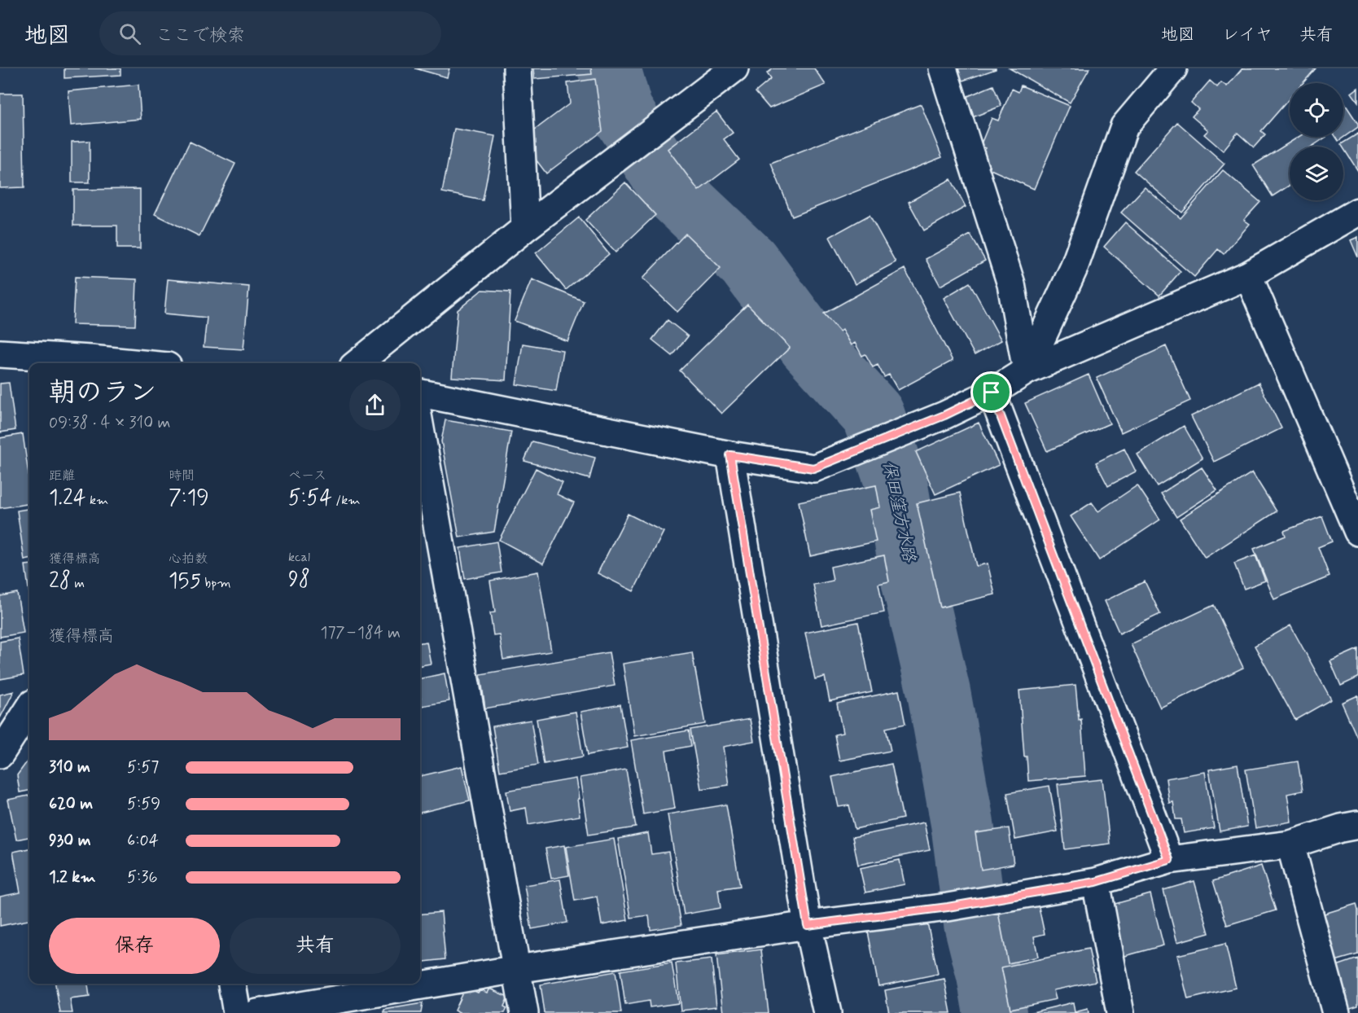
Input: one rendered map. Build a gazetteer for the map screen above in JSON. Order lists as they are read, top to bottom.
{
  "water": ["保田窪方水路"],
  "page": {
    "header": "地図",
    "search": "ここで検索",
    "nav": ["地図", "レイヤ", "共有"],
    "heading": ["朝のラン", "09:38 · 4 × 310 m"],
    "stats": [
      ["距離", "1.24 km"],
      ["時間", "7:19"],
      ["ペース", "5:54 /km"],
      ["獲得標高", "28 m"],
      ["心拍数", "155 bpm"],
      ["kcal", "98"]
    ],
    "chart": ["獲得標高", "177–184 m"],
    "list": [
      {
        "name": "310 m",
        "note": "5:57"
      },
      {
        "name": "620 m",
        "note": "5:59"
      },
      {
        "name": "930 m",
        "note": "6:04"
      },
      {
        "name": "1.2 km",
        "note": "5:36"
      }
    ],
    "buttons": ["保存", "共有"]
  }
}
